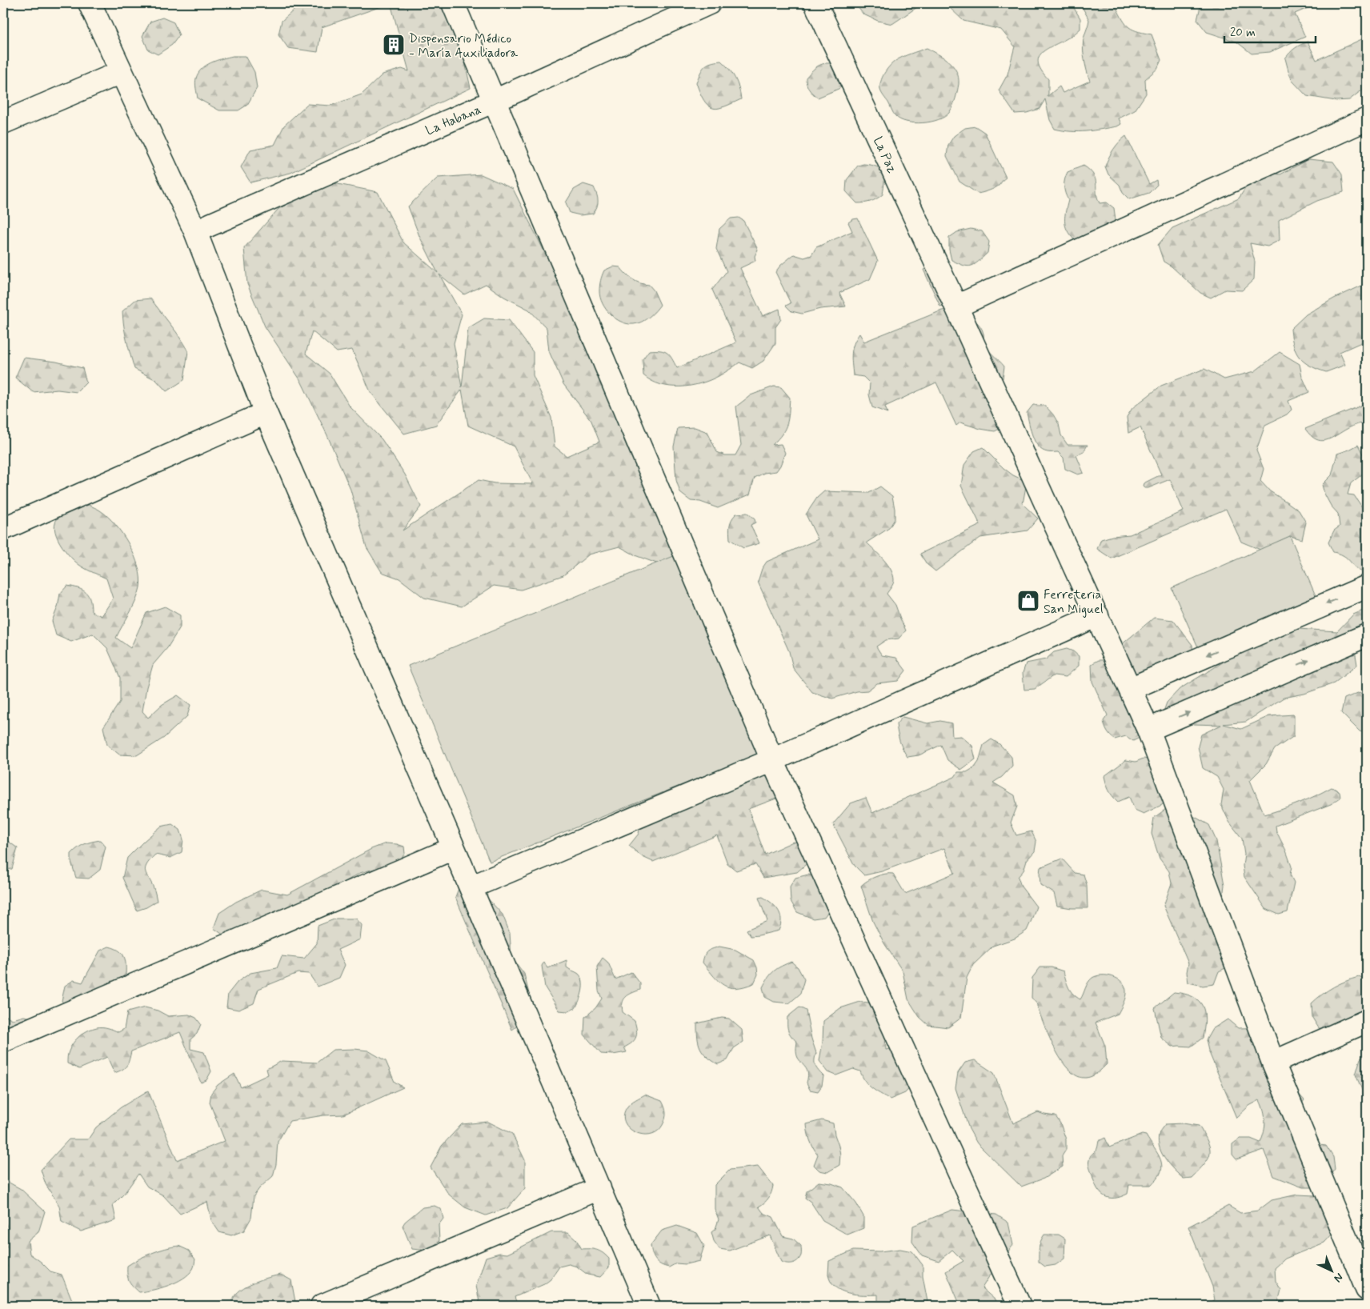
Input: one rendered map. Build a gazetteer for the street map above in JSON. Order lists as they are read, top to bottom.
{
  "streets": {
    "street": ["La Habana", "La Paz"]
  },
  "places": {
    "building": ["Dispensario Médico - María Auxiliadora"],
    "shop": ["Ferreteria San Miguel"]
  },
  "scale_bar": "20 m",
  "north": "bottom right"
}
